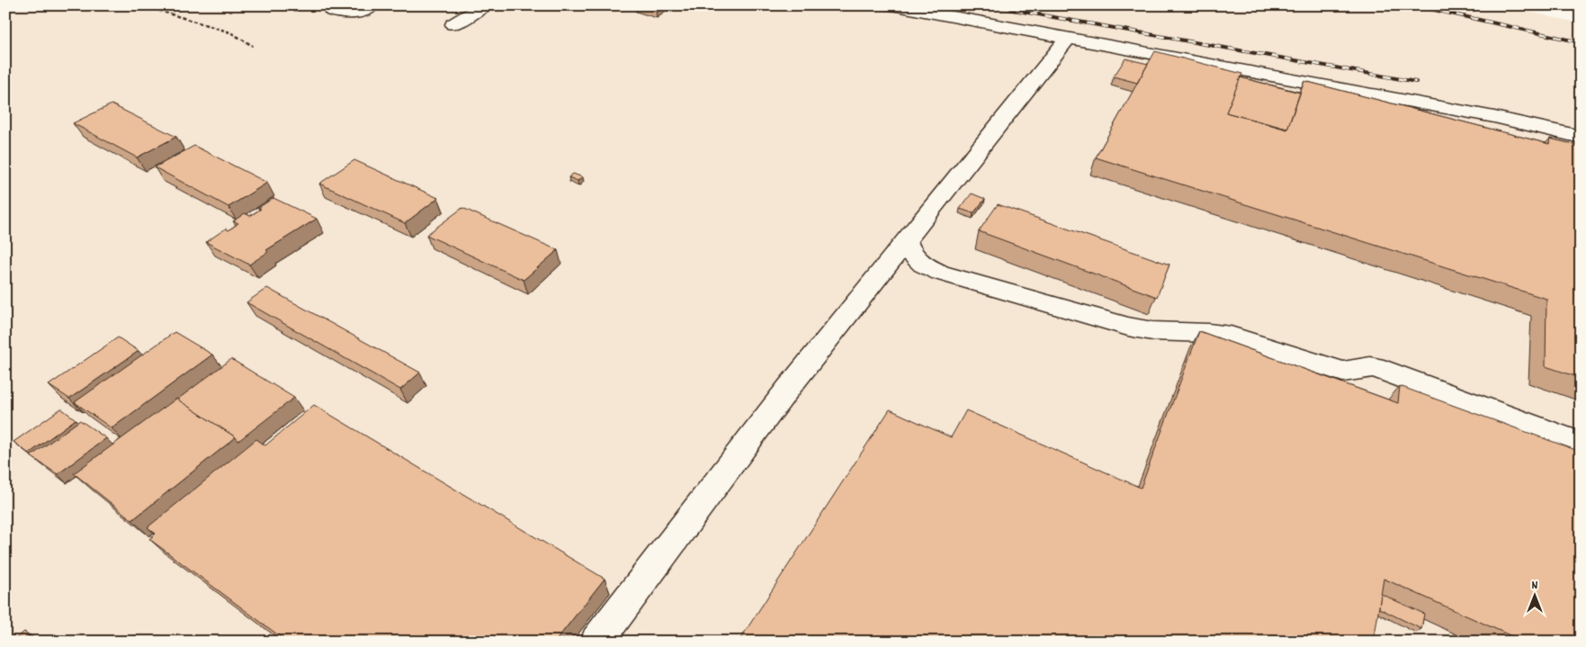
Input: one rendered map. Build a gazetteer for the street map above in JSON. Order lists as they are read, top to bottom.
{
  "north": "top"
}
